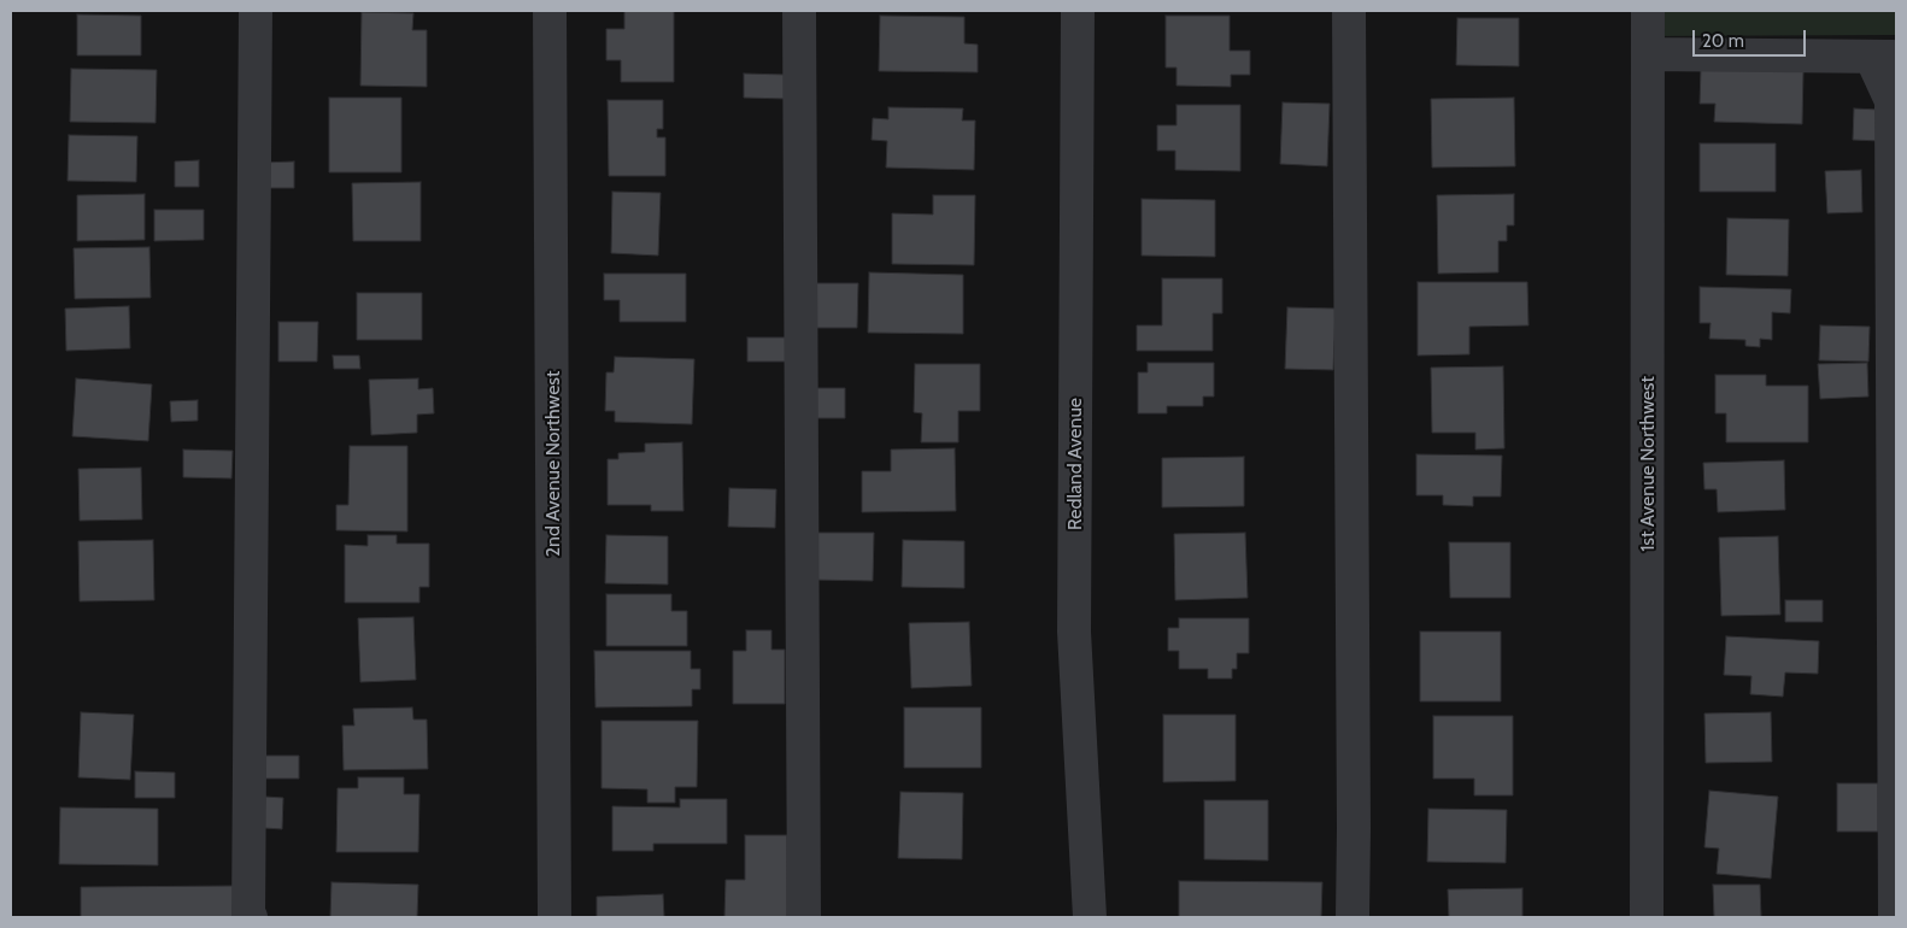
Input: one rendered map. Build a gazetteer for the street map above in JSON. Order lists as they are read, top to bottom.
{
  "streets": {
    "street": ["2nd Avenue Northwest", "Redland Avenue", "1st Avenue Northwest"]
  },
  "scale_bar": "20 m"
}
